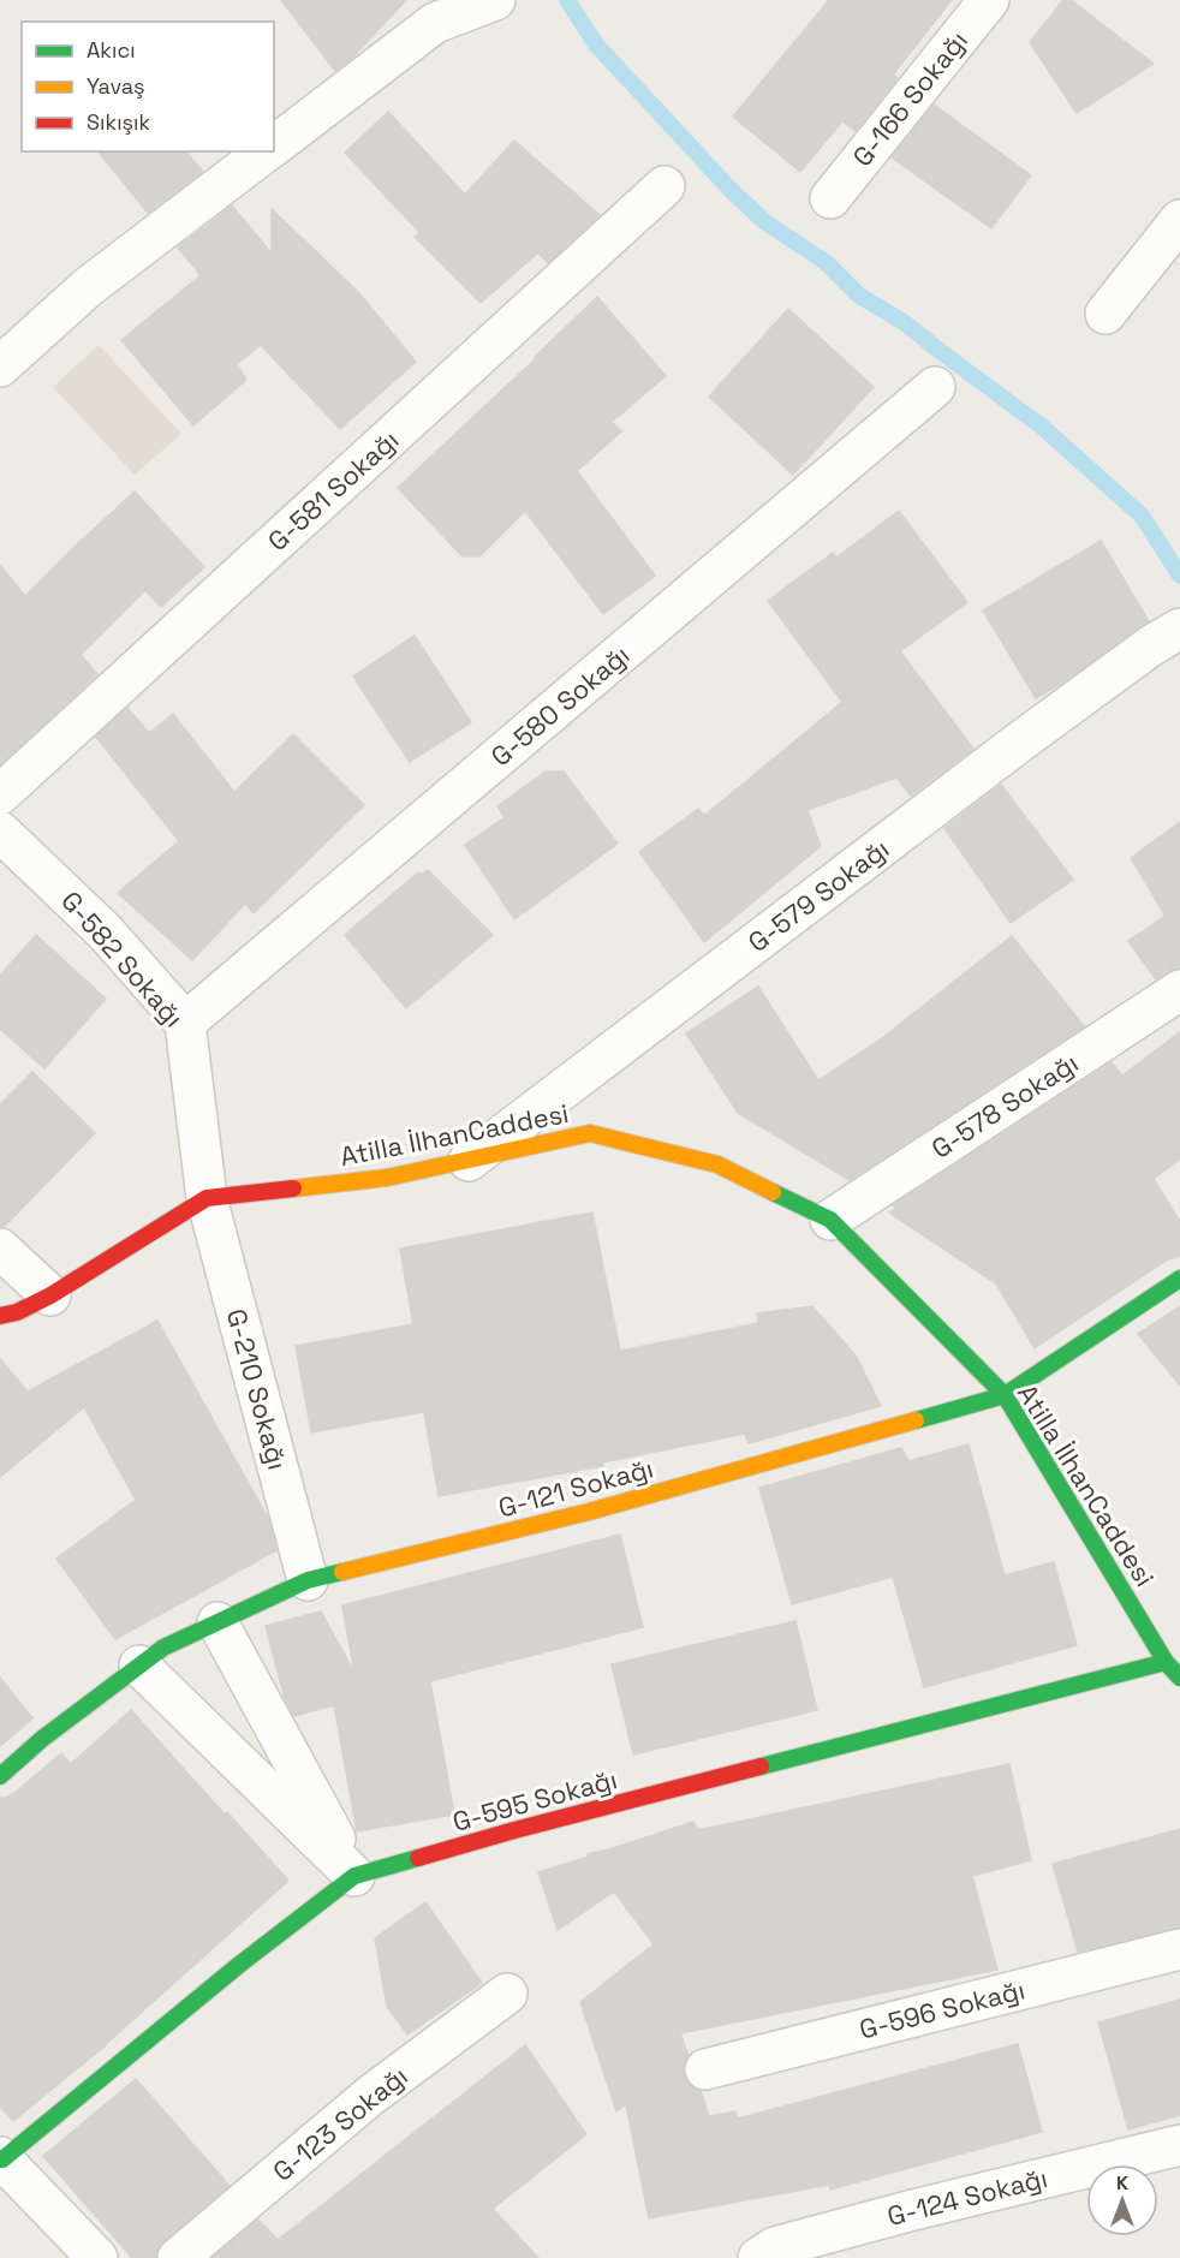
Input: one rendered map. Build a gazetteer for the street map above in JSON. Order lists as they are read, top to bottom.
{
  "streets": {
    "street": [
      "G-166 Sokağı",
      "G-581 Sokağı",
      "G-580 Sokağı",
      "G-579 Sokağı",
      "G-582 Sokağı",
      "G-578 Sokağı",
      "Atilla İlhanCaddesi",
      "G-210 Sokağı",
      "G-121 Sokağı",
      "G-595 Sokağı",
      "G-596 Sokağı",
      "G-123 Sokağı",
      "G-124 Sokağı"
    ]
  },
  "crossings": [
    ["G-580 Sokağı", "G-582 Sokağı"],
    ["G-579 Sokağı", "Atilla İlhanCaddesi"],
    ["G-582 Sokağı", "Atilla İlhanCaddesi"],
    ["G-582 Sokağı", "G-210 Sokağı"],
    ["G-578 Sokağı", "Atilla İlhanCaddesi"],
    ["Atilla İlhanCaddesi", "G-210 Sokağı"],
    ["Atilla İlhanCaddesi", "G-121 Sokağı"],
    ["Atilla İlhanCaddesi", "G-595 Sokağı"],
    ["G-210 Sokağı", "G-121 Sokağı"]
  ],
  "legend": ["Akıcı", "Yavaş", "Sıkışık"],
  "north": "top"
}
